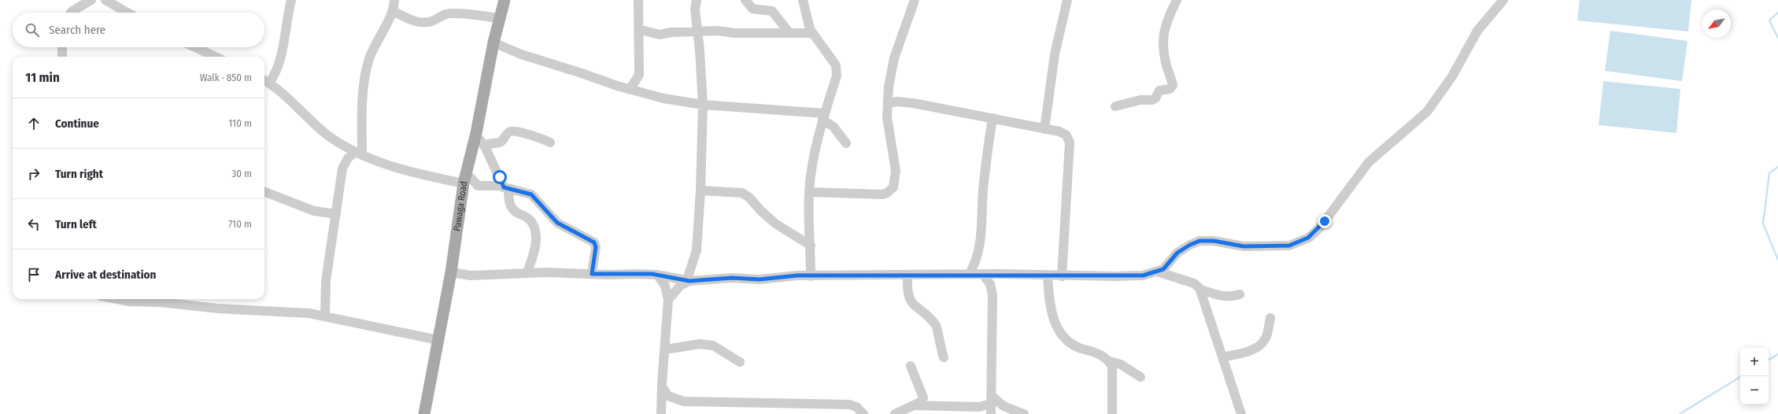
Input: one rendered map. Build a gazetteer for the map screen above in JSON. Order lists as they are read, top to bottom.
{
  "streets": {
    "main road": ["Pawaga Road"]
  },
  "north": "bottom left",
  "page": {
    "search": "Search here",
    "heading": ["11 min", "Walk · 850 m"],
    "list": [
      ["Continue", "110 m"],
      ["Turn right", "30 m"],
      ["Turn left", "710 m"],
      "Arrive at destination"
    ],
    "map_buttons": ["+", "−"]
  }
}
